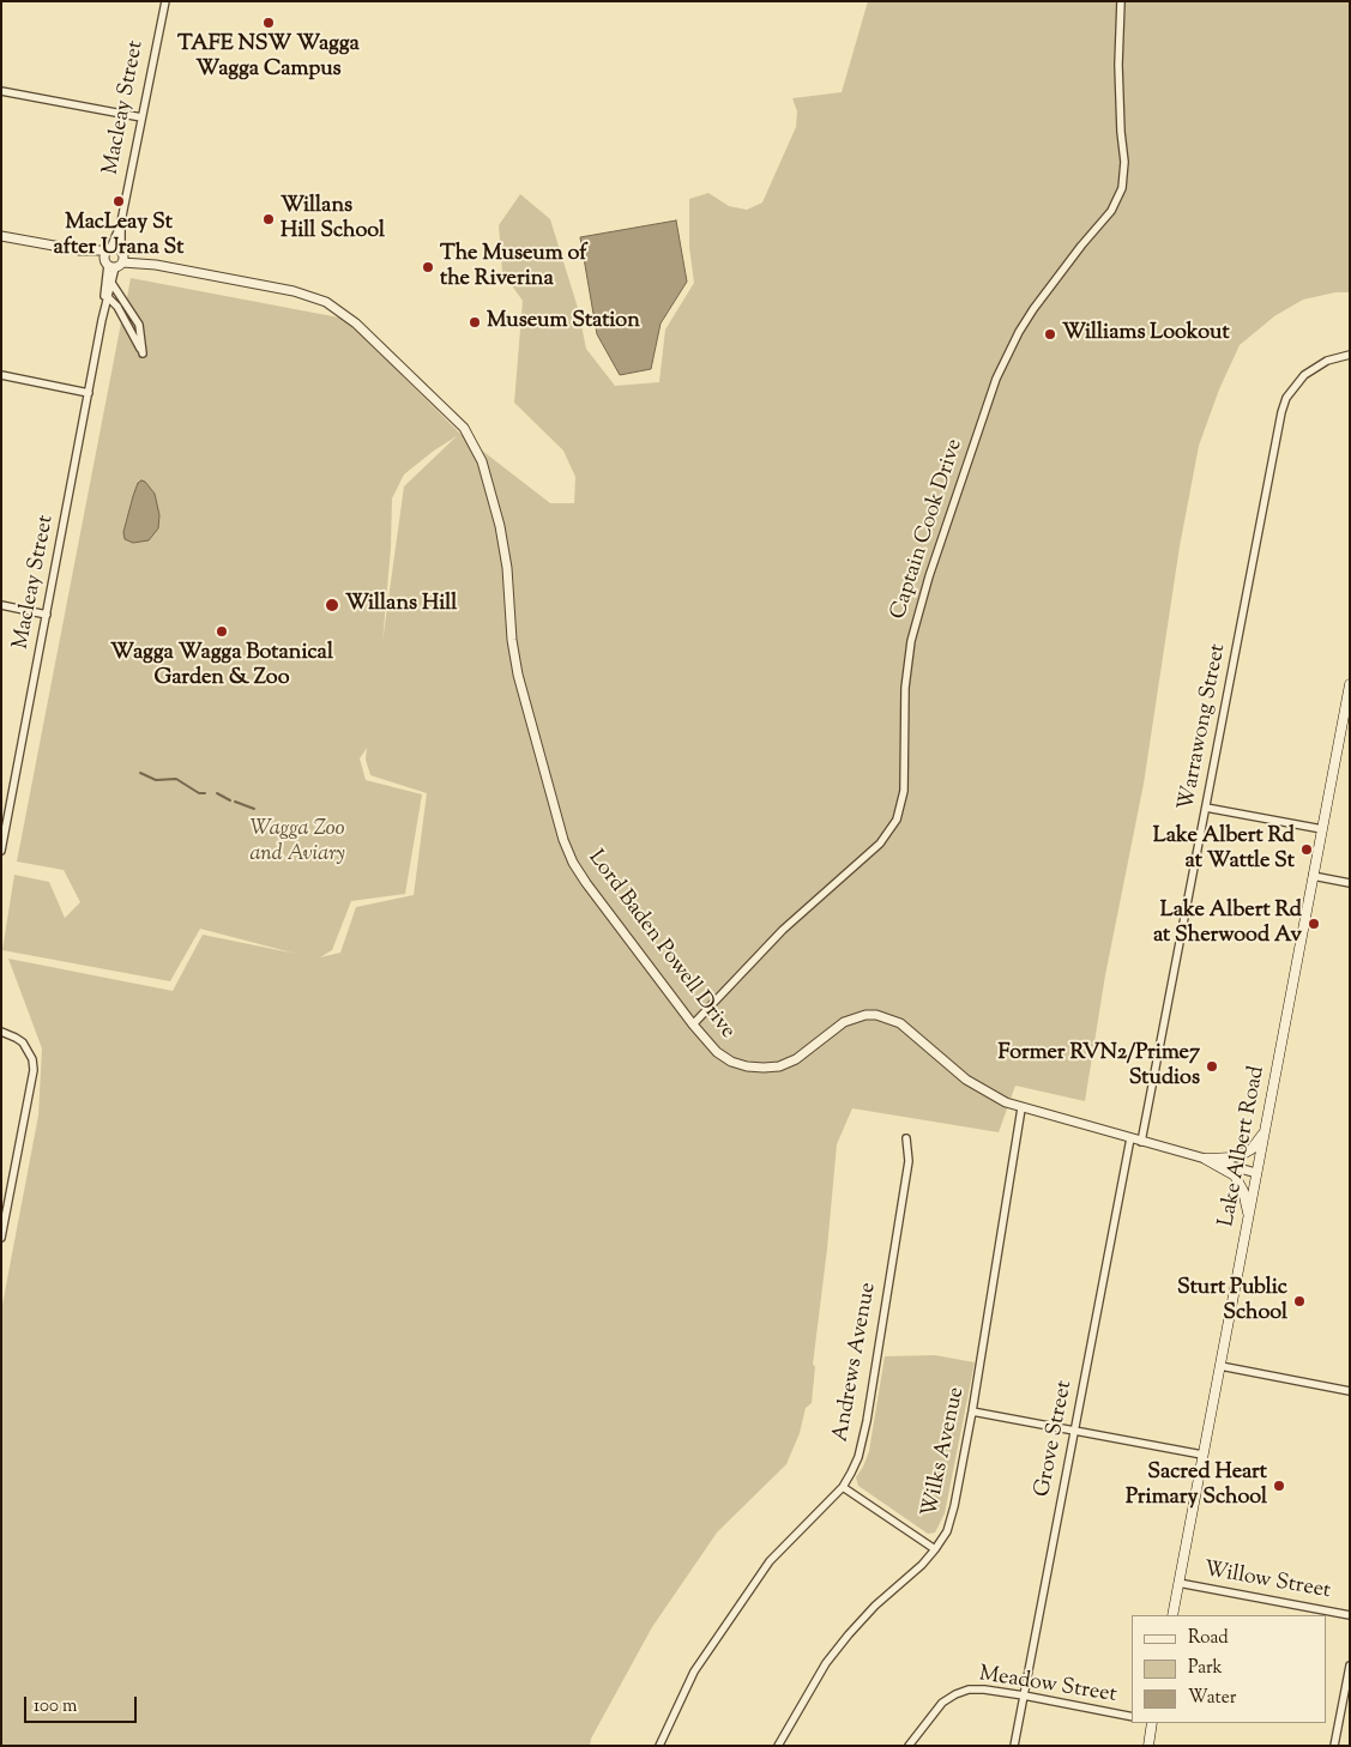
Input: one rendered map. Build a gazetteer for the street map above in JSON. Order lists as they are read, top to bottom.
{
  "streets": {
    "main road": ["Lake Albert Road"],
    "street": [
      "Macleay Street",
      "Captain Cook Drive",
      "Warrawong Street",
      "Lord Baden Powell Drive",
      "Andrews Avenue",
      "Grove Street",
      "Wilks Avenue",
      "Willow Street",
      "Meadow Street"
    ]
  },
  "crossings": [
    ["Macleay Street", "Lord Baden Powell Drive"],
    ["Captain Cook Drive", "Lord Baden Powell Drive"],
    ["Warrawong Street", "Lord Baden Powell Drive"],
    ["Lord Baden Powell Drive", "Lake Albert Road"],
    ["Lord Baden Powell Drive", "Grove Street"],
    ["Lord Baden Powell Drive", "Wilks Avenue"],
    ["Lake Albert Road", "Willow Street"],
    ["Grove Street", "Meadow Street"]
  ],
  "parks": ["Wagga Zoo and Aviary"],
  "places": [
    "TAFE NSW Wagga Wagga Campus",
    "MacLeay St after Urana St",
    "Willans Hill School",
    "The Museum of the Riverina",
    "Museum Station",
    "Williams Lookout",
    "Willans Hill",
    "Wagga Wagga Botanical Garden & Zoo",
    "Lake Albert Rd at Wattle St",
    "Lake Albert Rd at Sherwood Av",
    "Former RVN2/Prime7 Studios",
    "Sturt Public School",
    "Sacred Heart Primary School"
  ],
  "legend": ["Road", "Park", "Water"],
  "scale_bar": "100 m"
}
